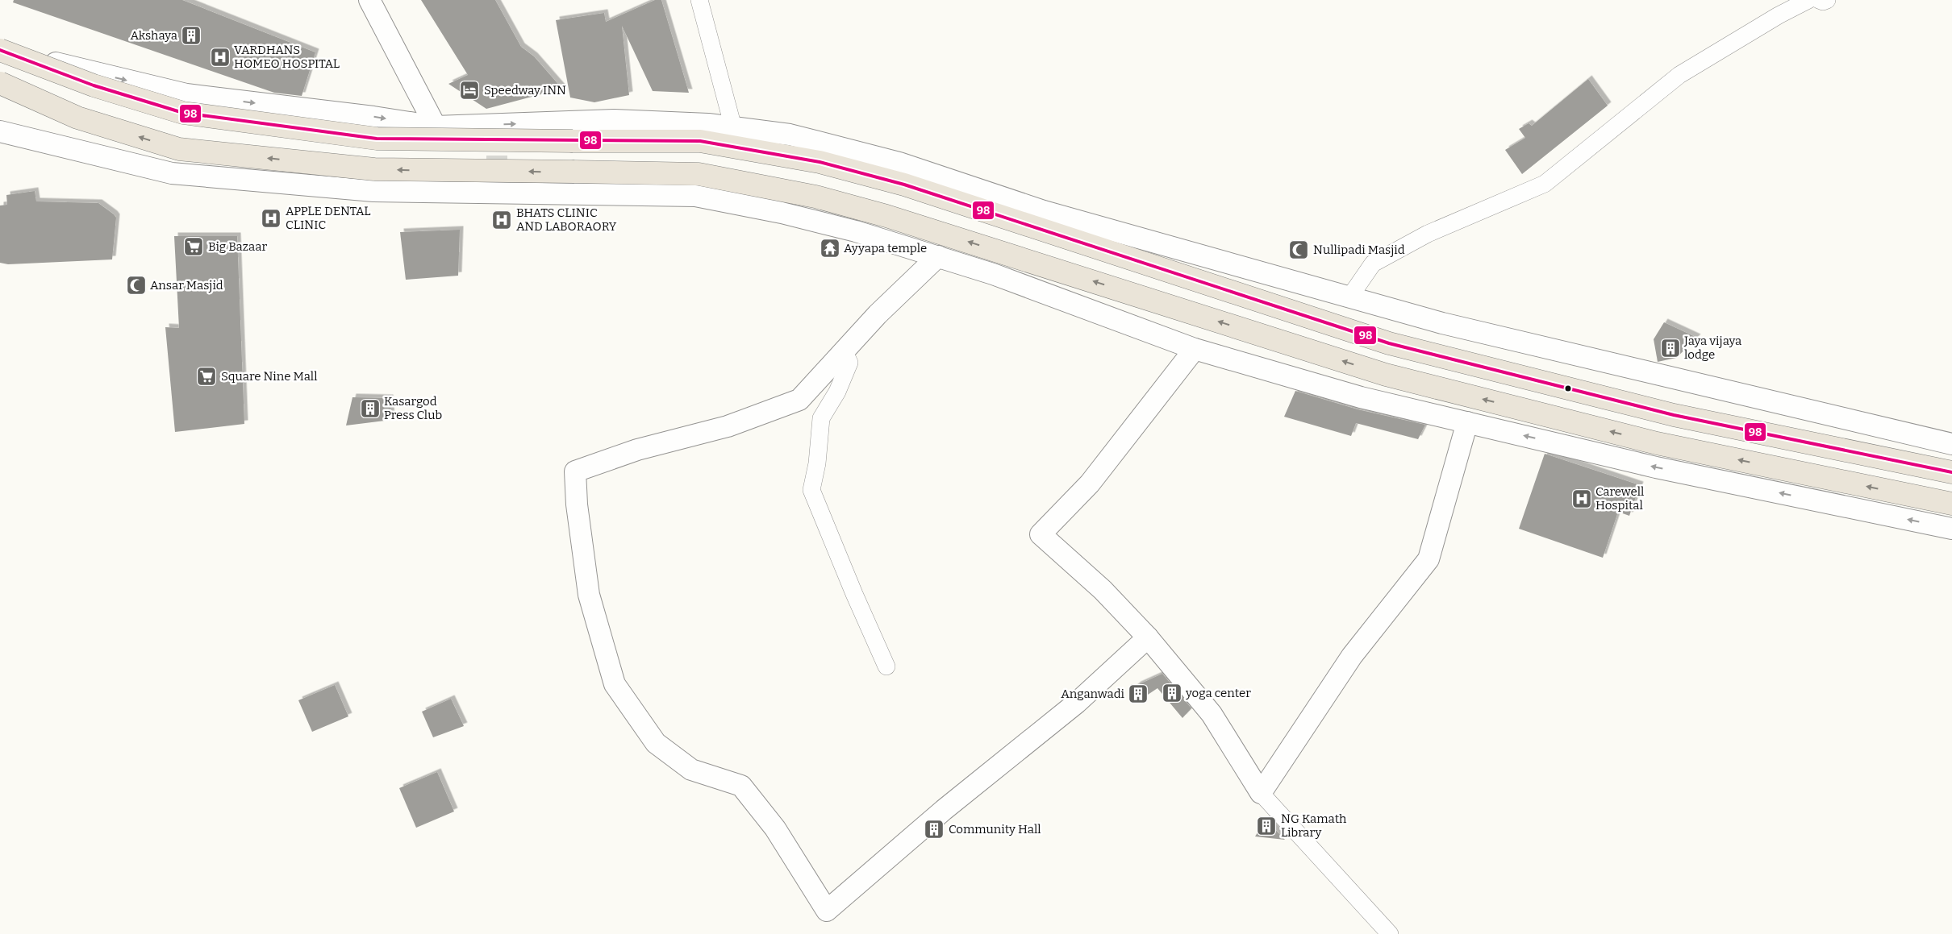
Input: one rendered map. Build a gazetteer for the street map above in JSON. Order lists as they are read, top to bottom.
{
  "places": {
    "building": [
      "Akshaya",
      "Jaya vijaya lodge",
      "Kasargod Press Club",
      "yoga center",
      "Anganwadi",
      "NG Kamath Library",
      "Community Hall"
    ],
    "hospital": [
      "VARDHANS HOMEO HOSPITAL",
      "APPLE DENTAL CLINIC",
      "BHATS CLINIC AND LABORAORY",
      "Carewell Hospital"
    ],
    "hotel": ["Speedway INN"],
    "supermarket": ["Big Bazaar", "Square Nine Mall"],
    "temple": ["Ayyapa temple"],
    "mosque": ["Nullipadi Masjid", "Ansar Masjid"]
  },
  "lines": ["transit line 98"]
}
